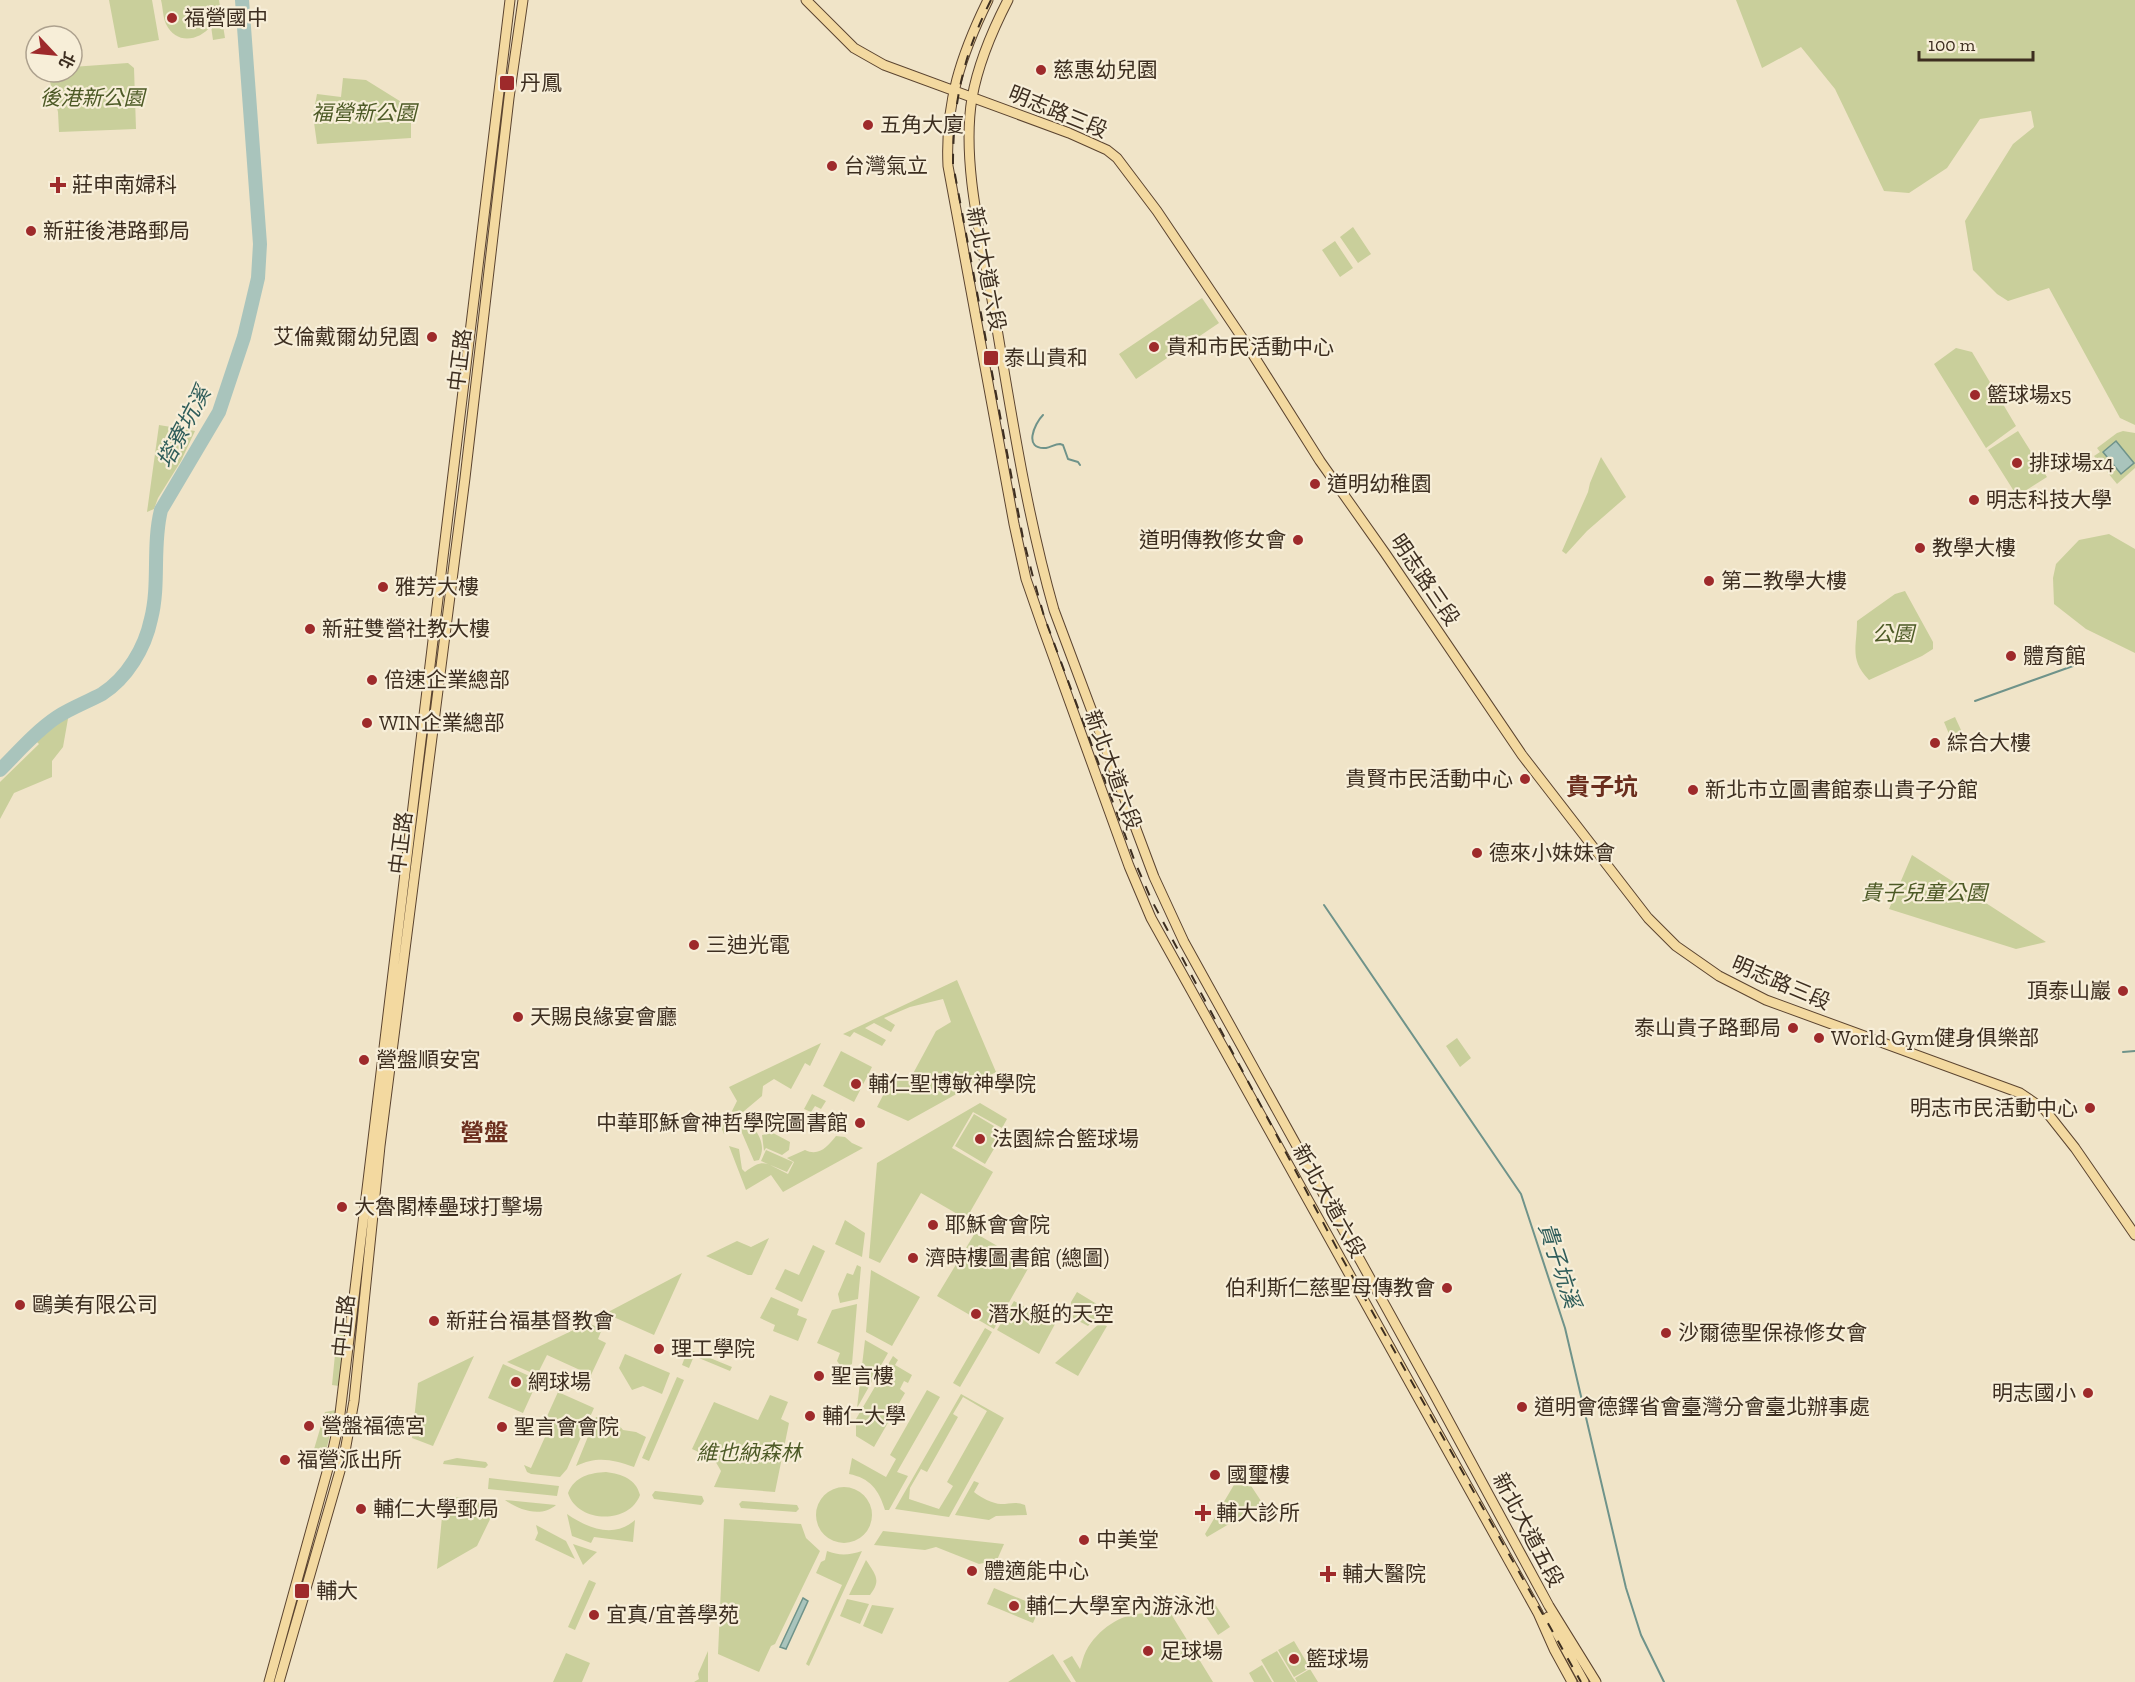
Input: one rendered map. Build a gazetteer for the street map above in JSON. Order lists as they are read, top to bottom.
{
  "streets": {
    "main road": [
      "明志路三段",
      "新北大道六段",
      "中正路",
      "新北大道五段"
    ]
  },
  "crossings": [
    ["明志路三段", "新北大道六段"],
    ["新北大道六段", "新北大道五段"]
  ],
  "districts": ["貴子坑", "營盤"],
  "water": ["塔寮坑溪", "貴子坑溪"],
  "parks": [
    "後港新公園",
    "福營新公園",
    "公園",
    "貴子兒童公園",
    "維也納森林"
  ],
  "places": {
    "other": [
      "福營國中",
      "慈惠幼兒園",
      "五角大廈",
      "台灣氣立",
      "新莊後港路郵局",
      "艾倫戴爾幼兒園",
      "貴和市民活動中心",
      "籃球場x5",
      "排球場x4",
      "道明幼稚園",
      "明志科技大學",
      "道明傳教修女會",
      "教學大樓",
      "第二教學大樓",
      "雅芳大樓",
      "新莊雙營社教大樓",
      "體育館",
      "倍速企業總部",
      "WIN企業總部",
      "綜合大樓",
      "貴賢市民活動中心",
      "新北市立圖書館泰山貴子分館",
      "德來小妹妹會",
      "三迪光電",
      "頂泰山巖",
      "天賜良緣宴會廳",
      "泰山貴子路郵局",
      "World Gym健身俱樂部",
      "營盤順安宮",
      "輔仁聖博敏神學院",
      "明志市民活動中心",
      "中華耶穌會神哲學院圖書館",
      "法園綜合籃球場",
      "大魯閣棒壘球打擊場",
      "耶穌會會院",
      "濟時樓圖書館 (總圖)",
      "伯利斯仁慈聖母傳教會",
      "鷗美有限公司",
      "潛水艇的天空",
      "新莊台福基督教會",
      "沙爾德聖保祿修女會",
      "理工學院",
      "聖言樓",
      "網球場",
      "明志國小",
      "道明會德鐸省會臺灣分會臺北辦事處",
      "輔仁大學",
      "營盤福德宮",
      "聖言會會院",
      "福營派出所",
      "國璽樓",
      "輔仁大學郵局",
      "中美堂",
      "體適能中心",
      "輔仁大學室內游泳池",
      "宜真/宜善學苑",
      "足球場",
      "籃球場"
    ],
    "transit": ["丹鳳", "泰山貴和", "輔大"],
    "health": ["莊申南婦科", "輔大診所", "輔大醫院"]
  },
  "scale_bar": "100 m",
  "north": "bottom right"
}
